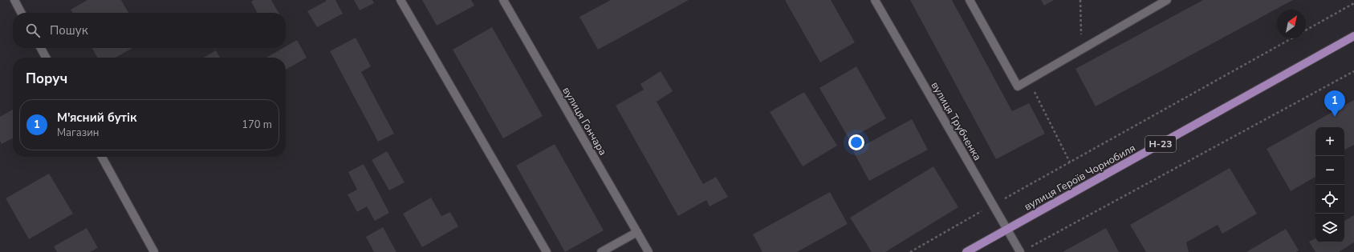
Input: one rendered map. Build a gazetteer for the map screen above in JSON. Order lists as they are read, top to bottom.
{
  "streets": {
    "main road": ["Н-23", "вулиця Героїв Чорнобиля"],
    "street": ["вулиця Гончара", "вулиця Трубченка"]
  },
  "crossings": [
    ["вулиця Трубченка", "вулиця Героїв Чорнобиля"]
  ],
  "north": "top right",
  "page": {
    "search": "Пошук",
    "heading": "Поруч",
    "pins": "1",
    "list": [
      {
        "mark": "1",
        "name": "М'ясний бутік",
        "note": "Магазин",
        "value": "170 m"
      }
    ],
    "map_buttons": ["+", "−"]
  }
}
